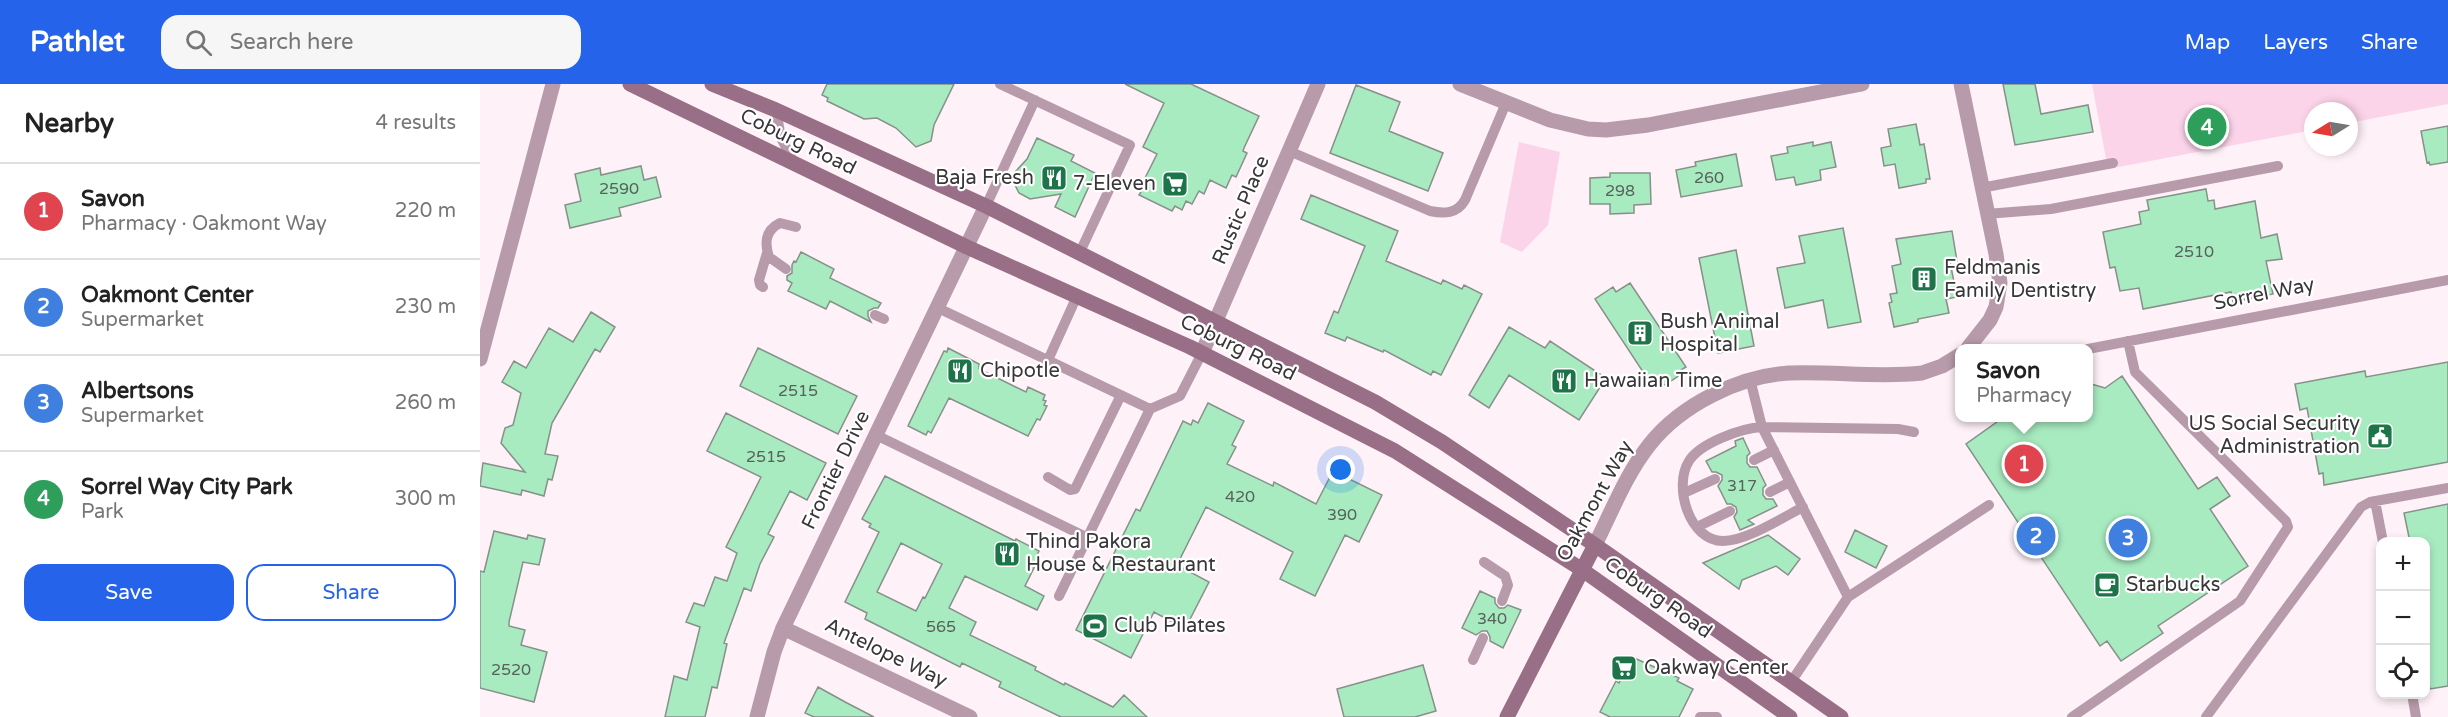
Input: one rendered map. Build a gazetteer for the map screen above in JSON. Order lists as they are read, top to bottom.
{
  "streets": {
    "main road": ["Coburg Road", "Oakmont Way"],
    "street": ["Rustic Place", "Frontier Drive", "Antelope Way"],
    "lane": ["Sorrel Way"]
  },
  "crossings": [
    ["Coburg Road", "Rustic Place"],
    ["Coburg Road", "Frontier Drive"],
    ["Coburg Road", "Oakmont Way"],
    ["Frontier Drive", "Antelope Way"]
  ],
  "places": {
    "restaurant": [
      "Baja Fresh",
      "Chipotle",
      "Hawaiian Time",
      "Thind Pakora House & Restaurant"
    ],
    "supermarket": ["7-Eleven", "Oakway Center"],
    "building": ["Feldmanis Family Dentistry", "Bush Animal Hospital"],
    "public building": ["US Social Security Administration"],
    "cafe": ["Starbucks"],
    "sports": ["Club Pilates"]
  },
  "house_numbers": [
    "260",
    "2590",
    "298",
    "2510",
    "2515",
    "2515",
    "317",
    "420",
    "390",
    "340",
    "565",
    "2520"
  ],
  "north": "left",
  "page": {
    "header": "Pathlet",
    "search": "Search here",
    "nav": ["Map", "Layers", "Share"],
    "heading": ["Nearby", "4 results"],
    "pins": [
      "4",
      "1",
      "2",
      "3"
    ],
    "list": [
      {
        "mark": "1",
        "name": "Savon",
        "note": "Pharmacy · Oakmont Way",
        "value": "220 m"
      },
      {
        "mark": "2",
        "name": "Oakmont Center",
        "note": "Supermarket",
        "value": "230 m"
      },
      {
        "mark": "3",
        "name": "Albertsons",
        "note": "Supermarket",
        "value": "260 m"
      },
      {
        "mark": "4",
        "name": "Sorrel Way City Park",
        "note": "Park",
        "value": "300 m"
      }
    ],
    "popup": ["Savon", "Pharmacy"],
    "map_buttons": ["+", "−"],
    "buttons": ["Save", "Share"]
  }
}
